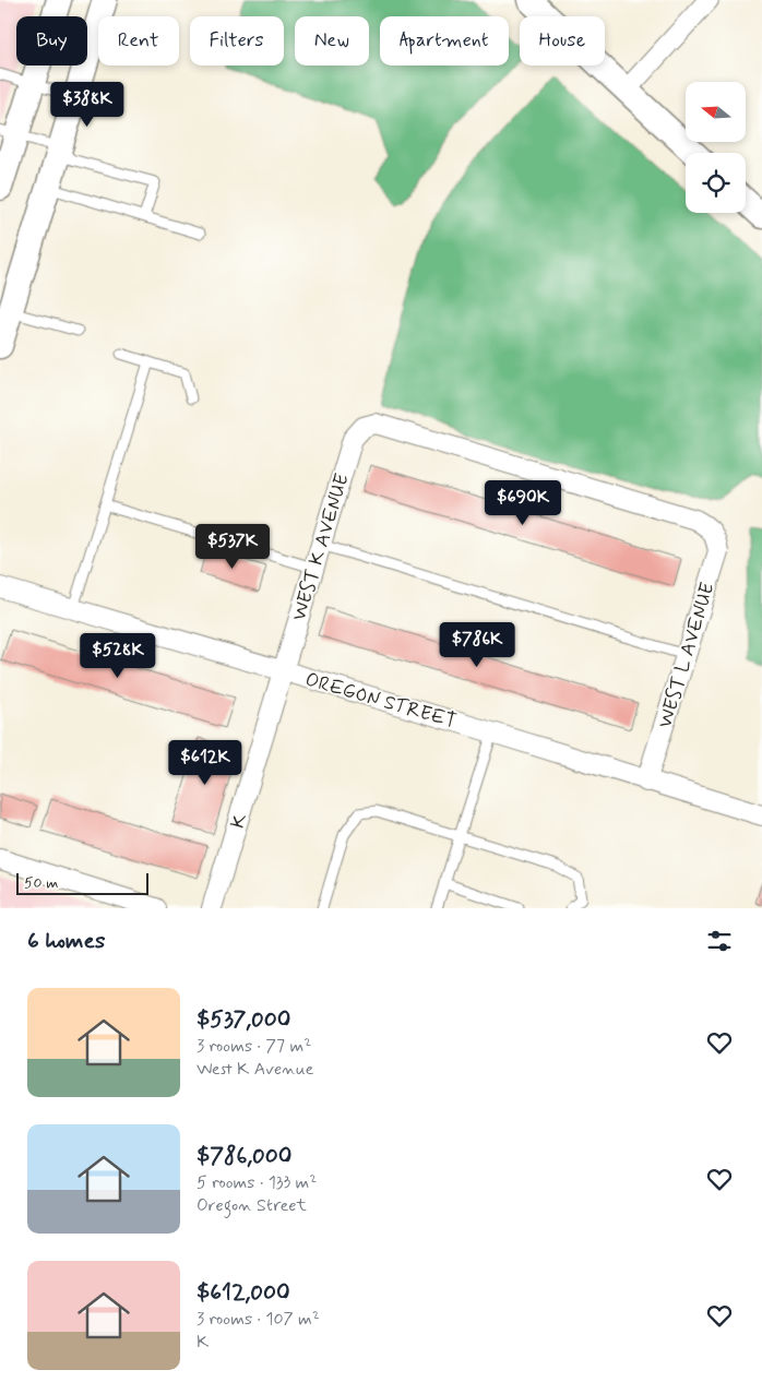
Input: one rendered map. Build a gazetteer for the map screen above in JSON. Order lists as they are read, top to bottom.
{
  "streets": {
    "street": [
      "WEST K AVENUE",
      "WEST L AVENUE",
      "OREGON STREET",
      "K"
    ]
  },
  "crossings": [
    ["WEST K AVENUE", "WEST L AVENUE"],
    ["WEST K AVENUE", "OREGON STREET"],
    ["WEST K AVENUE", "K"],
    ["WEST L AVENUE", "OREGON STREET"],
    ["OREGON STREET", "K"]
  ],
  "scale_bar": "50 m",
  "north": "left",
  "page": {
    "chip": [
      "Buy",
      "Rent",
      "Filters",
      "New",
      "Apartment",
      "House"
    ],
    "price": [
      "$388K",
      "$690K",
      "$537K",
      "$786K",
      "$528K",
      "$612K"
    ],
    "scale": "50 m",
    "heading": "6 homes",
    "list": [
      {
        "name": "$537,000",
        "note": "3 rooms · 77 m² · West K Avenue"
      },
      {
        "name": "$786,000",
        "note": "5 rooms · 133 m² · Oregon Street"
      },
      {
        "name": "$612,000",
        "note": "3 rooms · 107 m² · K"
      }
    ]
  }
}
